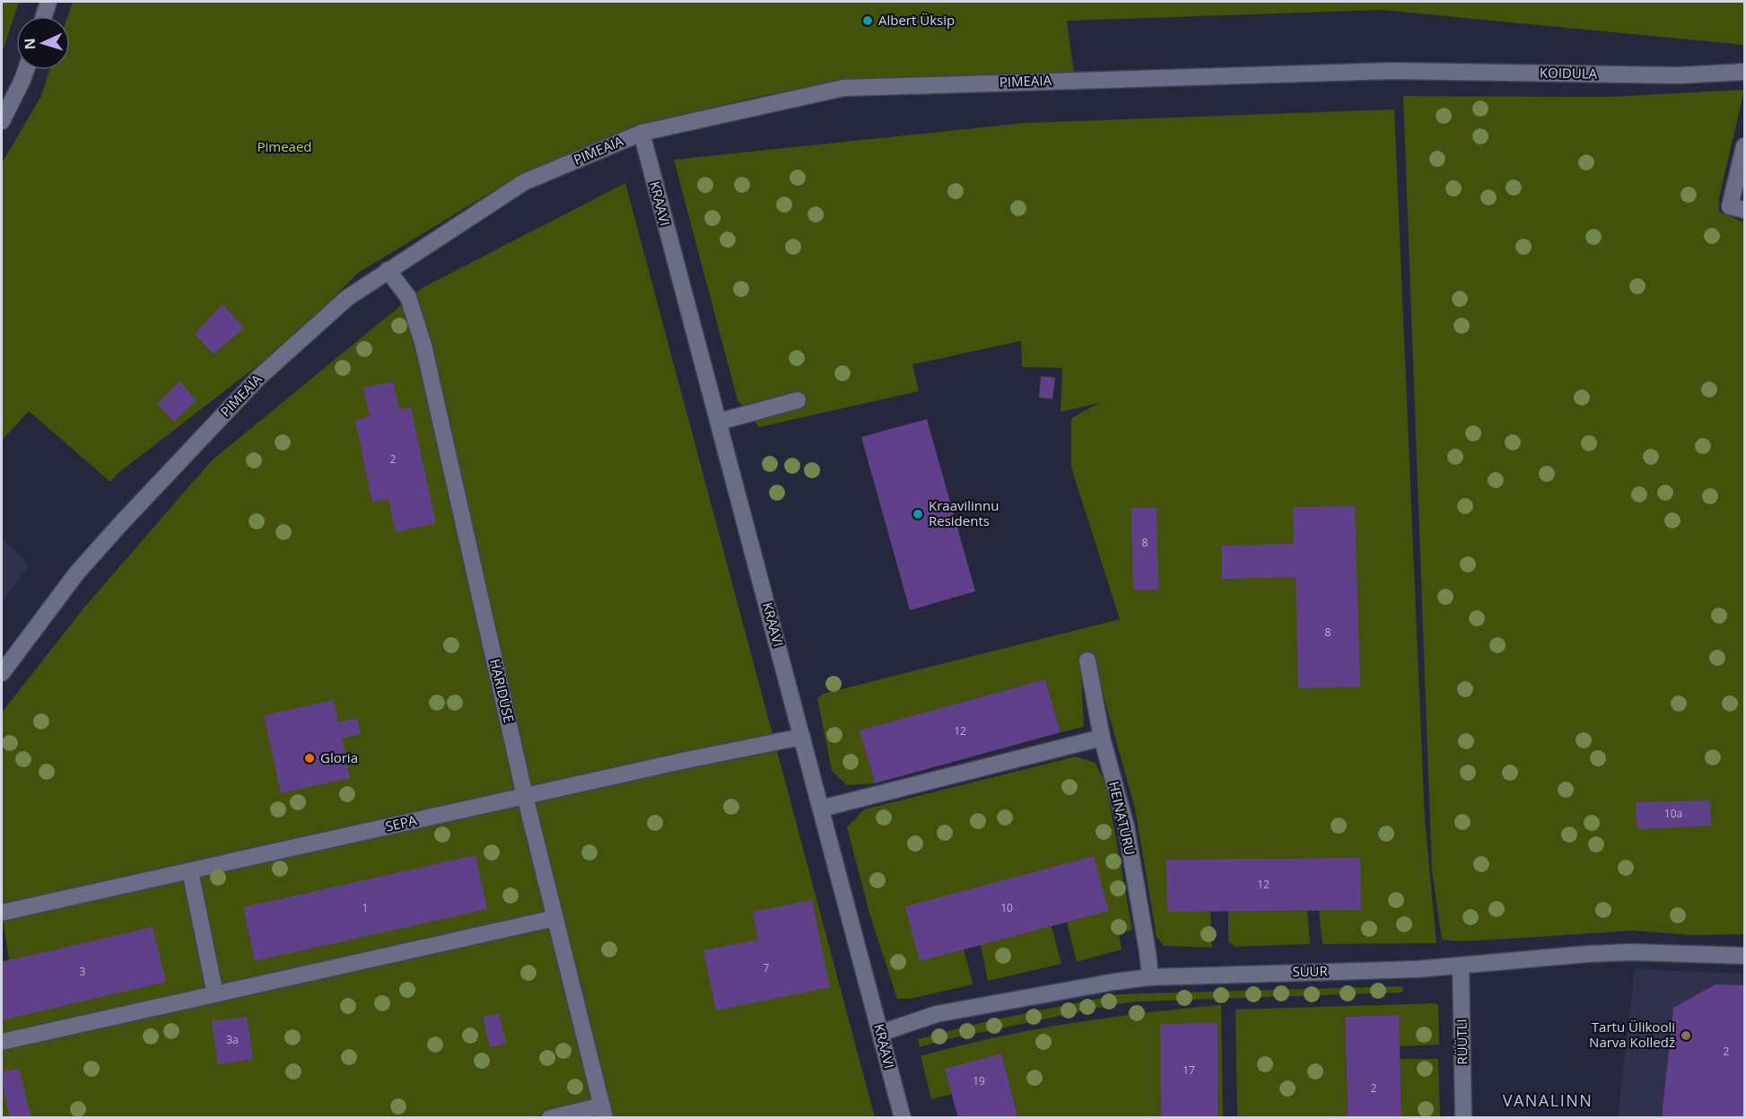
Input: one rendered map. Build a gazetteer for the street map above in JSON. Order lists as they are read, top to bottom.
{
  "streets": {
    "street": [
      "KOIDULA",
      "PIMEAIA",
      "KRAAVI",
      "HARIDUSE",
      "HEINATURU",
      "SEPA",
      "SUUR",
      "RÜÜTLI"
    ]
  },
  "crossings": [
    ["KOIDULA", "PIMEAIA"],
    ["PIMEAIA", "KRAAVI"],
    ["PIMEAIA", "HARIDUSE"],
    ["KRAAVI", "SEPA"],
    ["KRAAVI", "SUUR"],
    ["HARIDUSE", "SEPA"],
    ["HEINATURU", "SUUR"],
    ["SUUR", "RÜÜTLI"]
  ],
  "districts": ["VANALINN"],
  "parks": ["Pimeaed"],
  "places": [
    "Albert Üksip",
    "Kraavilinnu Residents",
    "Gloria",
    "Tartu Ülikooli Narva Kolledž"
  ],
  "house_numbers": [
    "2",
    "8",
    "8",
    "12",
    "10a",
    "12",
    "1",
    "10",
    "7",
    "3",
    "3a",
    "2",
    "17",
    "19",
    "2"
  ],
  "north": "left"
}
